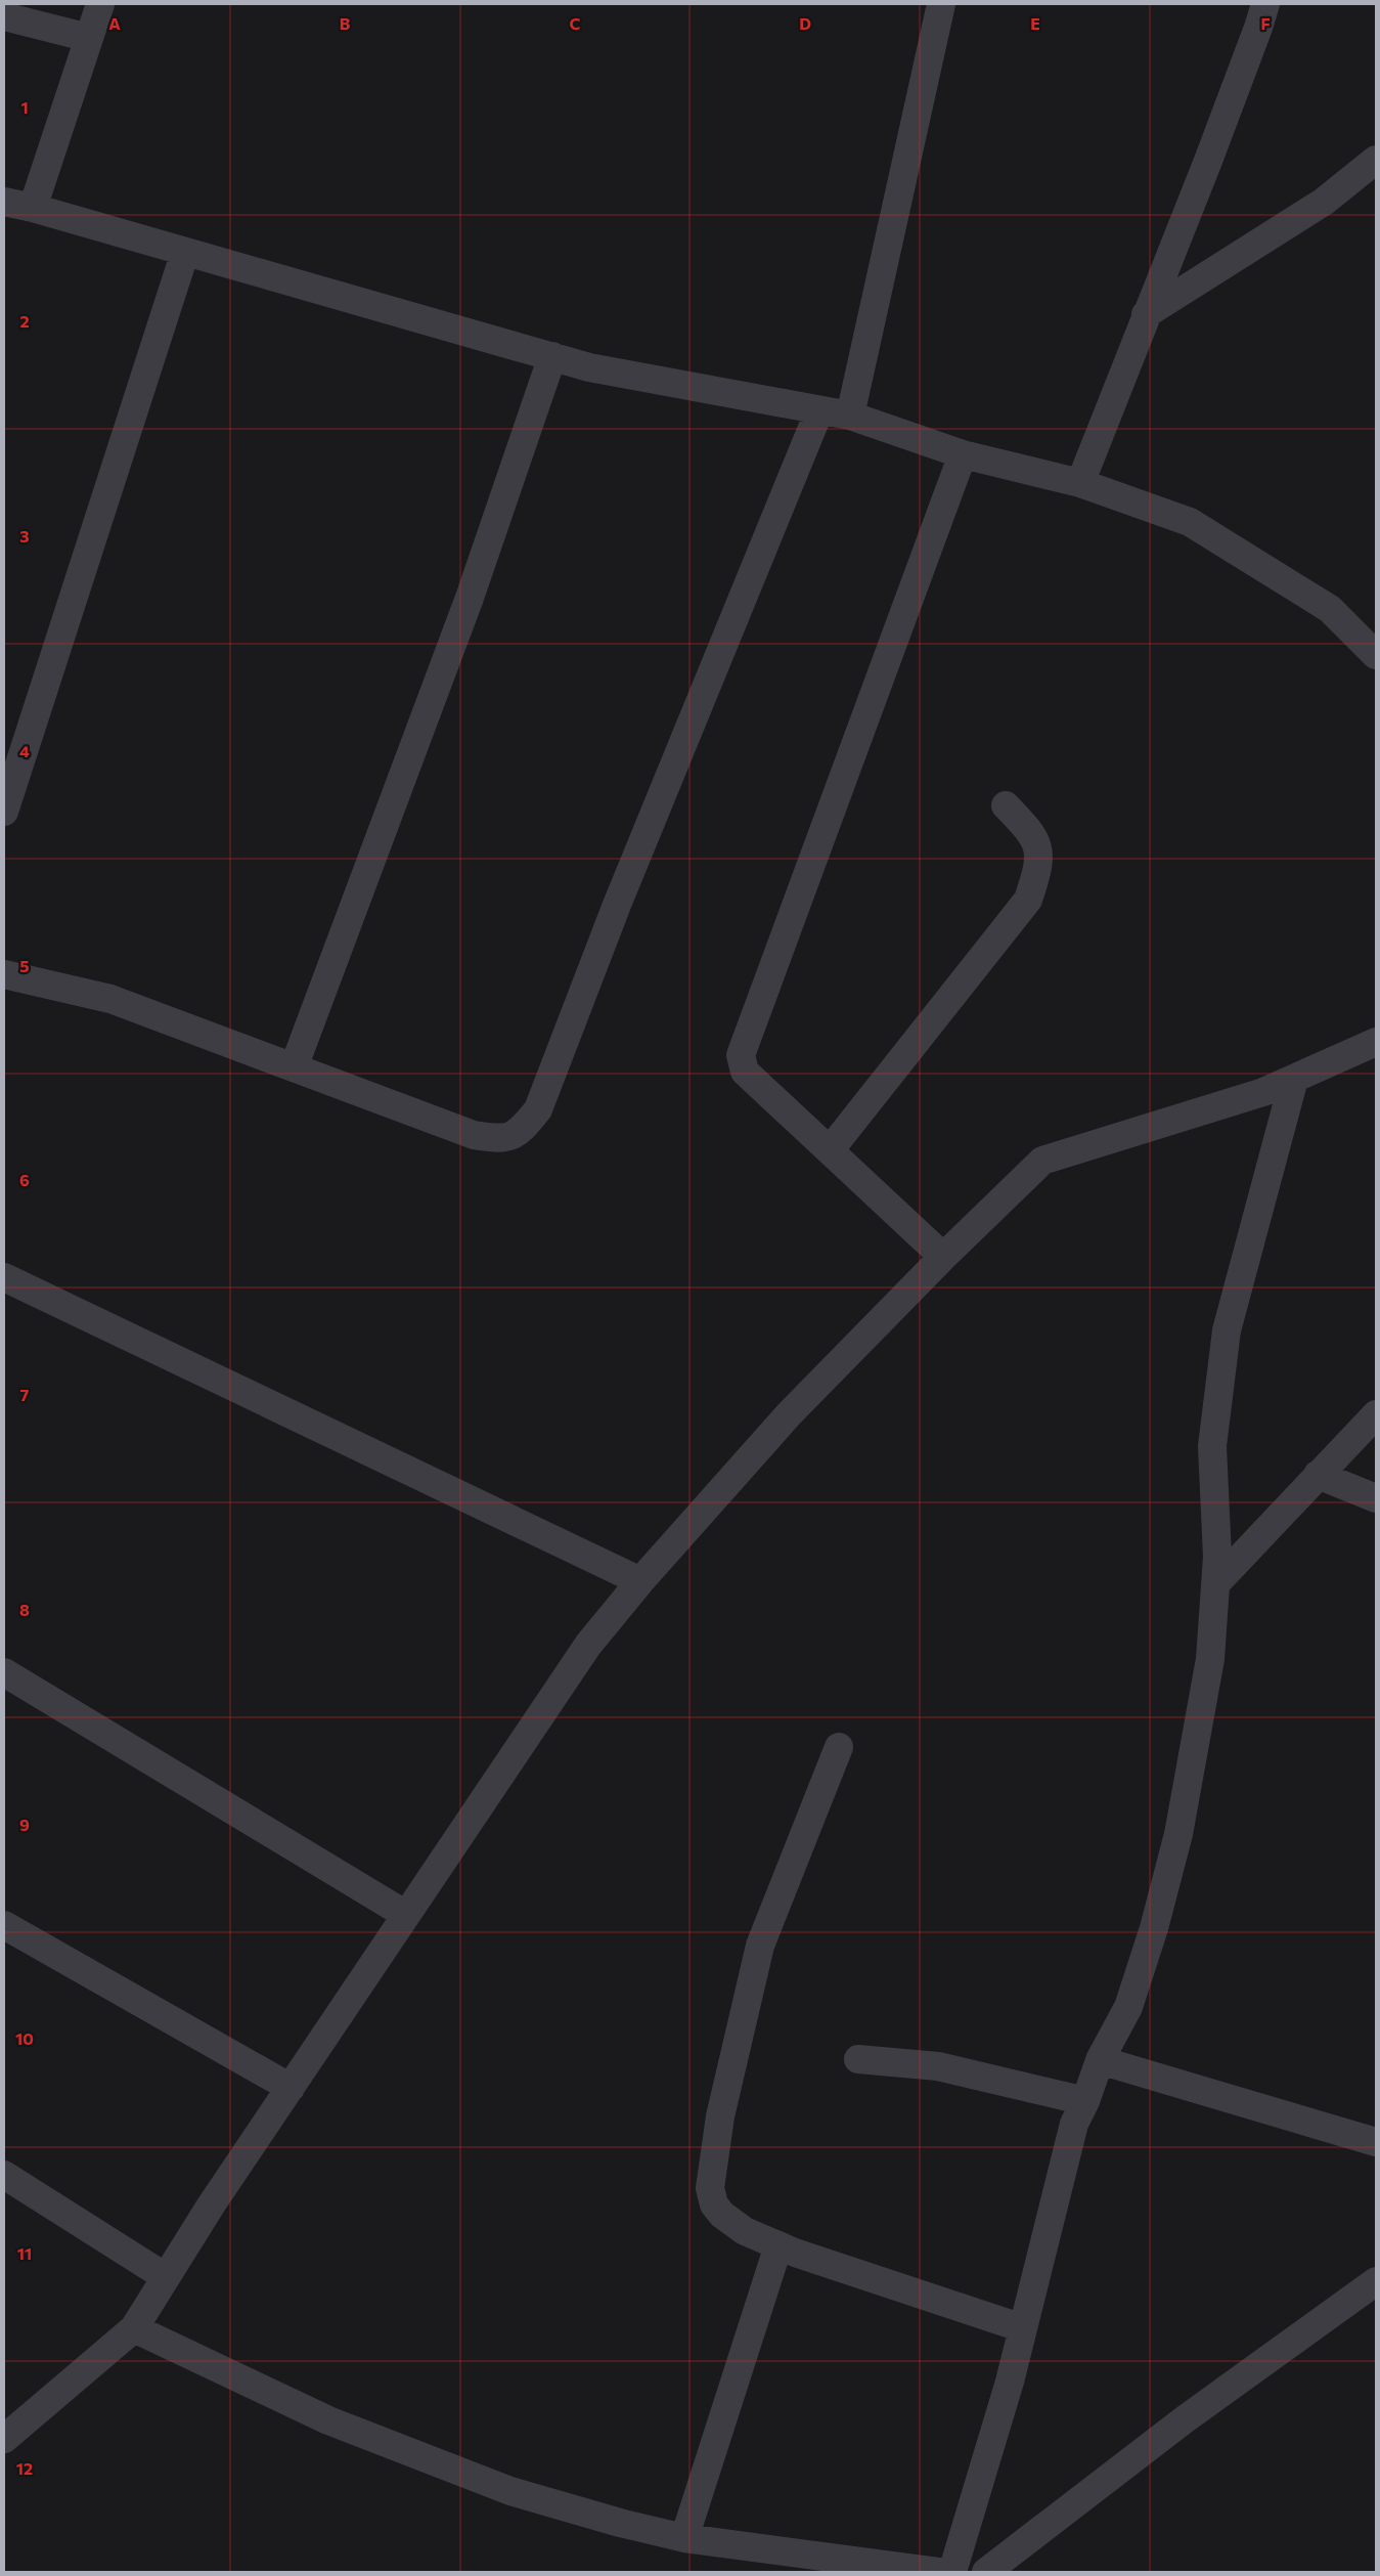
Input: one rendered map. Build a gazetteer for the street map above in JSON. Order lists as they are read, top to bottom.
{
  "grid": {
    "columns": [
      "A",
      "B",
      "C",
      "D",
      "E",
      "F"
    ],
    "rows": [
      "1",
      "2",
      "3",
      "4",
      "5",
      "6",
      "7",
      "8",
      "9",
      "10",
      "11",
      "12"
    ]
  }
}
